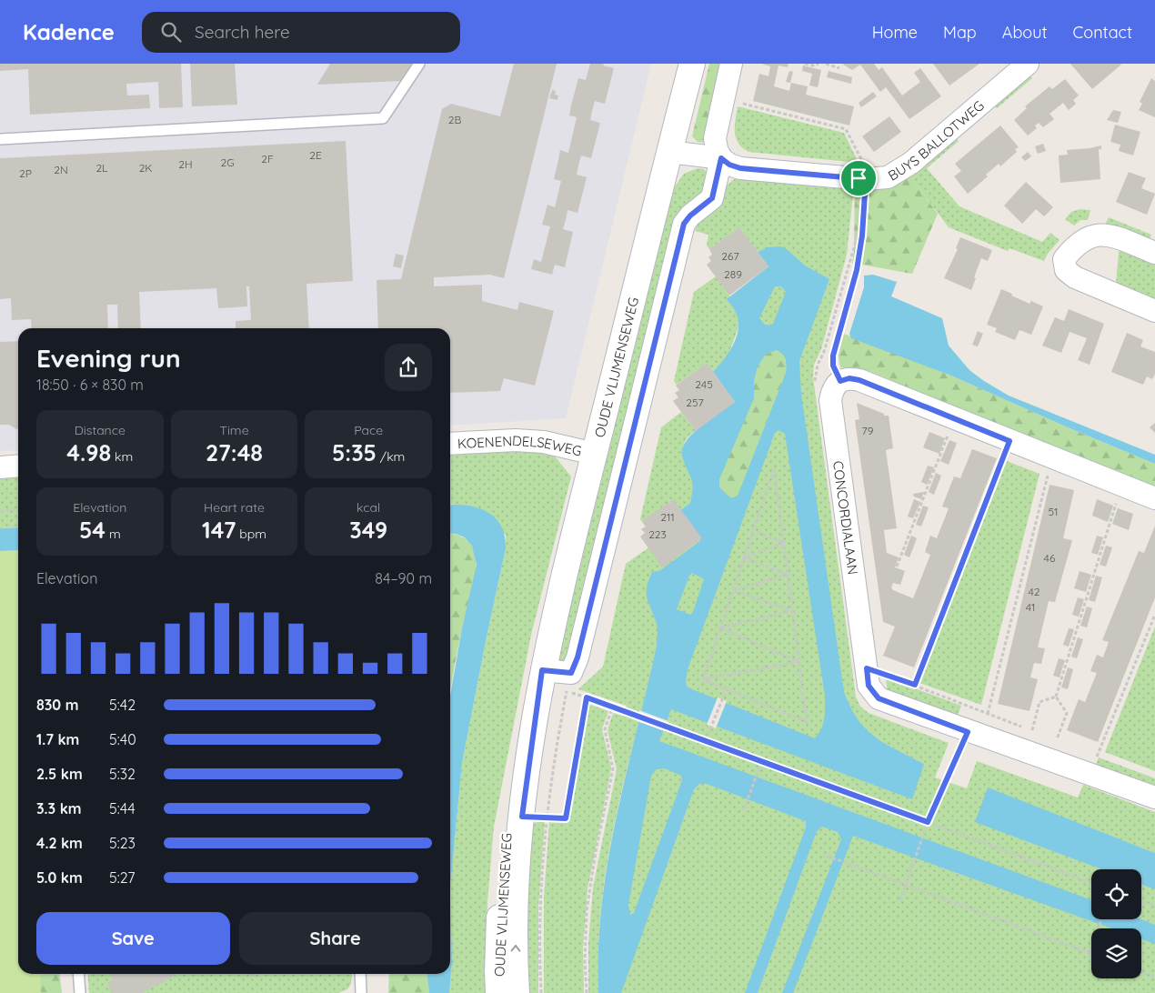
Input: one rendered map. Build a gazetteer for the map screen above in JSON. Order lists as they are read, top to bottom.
{
  "streets": {
    "street": [
      "BUYS BALLOTWEG",
      "OUDE VLIJMENSEWEG",
      "KOENENDELSEWEG",
      "CONCORDIALAAN"
    ]
  },
  "crossings": [
    ["BUYS BALLOTWEG", "OUDE VLIJMENSEWEG"],
    ["OUDE VLIJMENSEWEG", "KOENENDELSEWEG"]
  ],
  "house_numbers": [
    "2B",
    "2E",
    "2F",
    "2G",
    "2H",
    "2L",
    "2K",
    "2N",
    "2P",
    "267",
    "289",
    "245",
    "257",
    "79",
    "51",
    "211",
    "223",
    "46",
    "42",
    "41"
  ],
  "page": {
    "header": "Kadence",
    "search": "Search here",
    "nav": [
      "Home",
      "Map",
      "About",
      "Contact"
    ],
    "heading": ["Evening run", "18:50 · 6 × 830 m"],
    "stats": [
      ["Distance", "4.98 km"],
      ["Time", "27:48"],
      ["Pace", "5:35 /km"],
      ["Elevation", "54 m"],
      ["Heart rate", "147 bpm"],
      ["kcal", "349"]
    ],
    "chart": ["Elevation", "84–90 m"],
    "list": [
      {
        "name": "830 m",
        "note": "5:42"
      },
      {
        "name": "1.7 km",
        "note": "5:40"
      },
      {
        "name": "2.5 km",
        "note": "5:32"
      },
      {
        "name": "3.3 km",
        "note": "5:44"
      },
      {
        "name": "4.2 km",
        "note": "5:23"
      },
      {
        "name": "5.0 km",
        "note": "5:27"
      }
    ],
    "buttons": ["Save", "Share"]
  }
}
